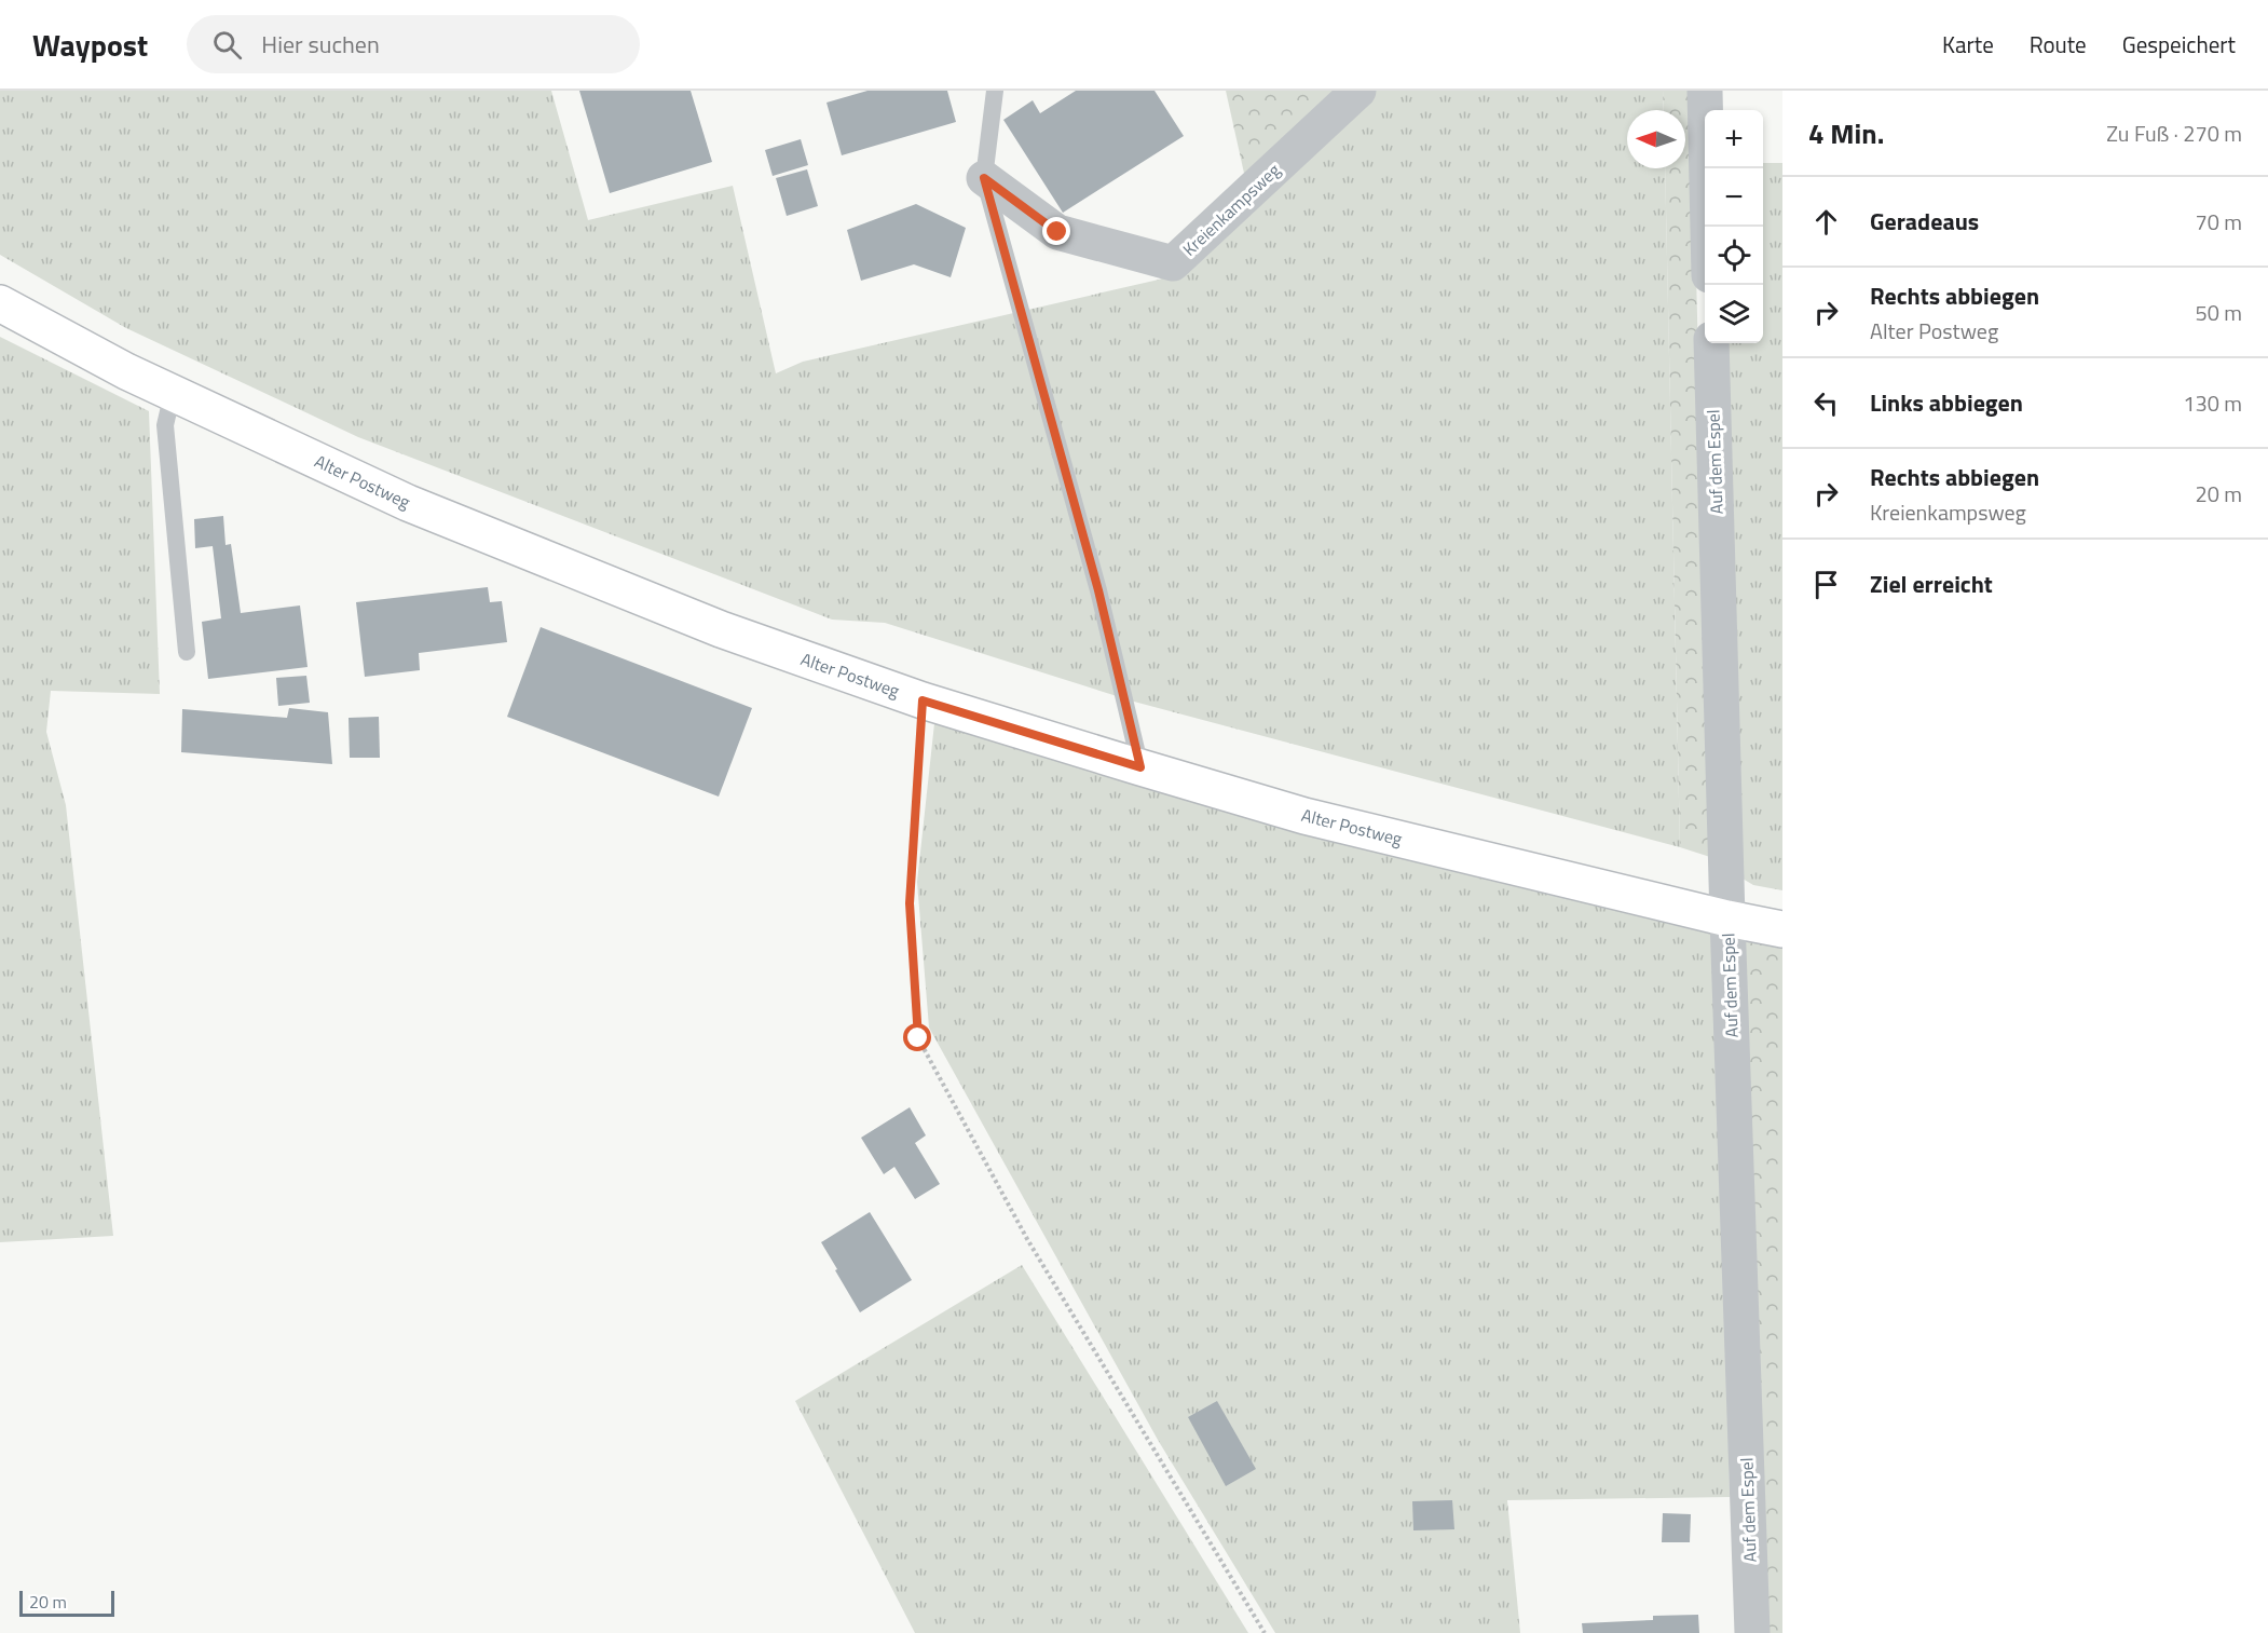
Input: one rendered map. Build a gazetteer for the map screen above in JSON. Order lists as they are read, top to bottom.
{
  "streets": {
    "main road": ["Alter Postweg"],
    "street": ["Kreienkampsweg", "Auf dem Espel"]
  },
  "crossings": [
    ["Auf dem Espel", "Alter Postweg"]
  ],
  "scale_bar": "20 m",
  "north": "left",
  "page": {
    "header": "Waypost",
    "search": "Hier suchen",
    "nav": ["Karte", "Route", "Gespeichert"],
    "heading": ["4 Min.", "Zu Fuß · 270 m"],
    "map_buttons": ["+", "−"],
    "list": [
      ["Geradeaus", "70 m"],
      ["Rechts abbiegen", "Alter Postweg", "50 m"],
      ["Links abbiegen", "130 m"],
      ["Rechts abbiegen", "Kreienkampsweg", "20 m"],
      "Ziel erreicht"
    ],
    "scale": "20 m"
  }
}
